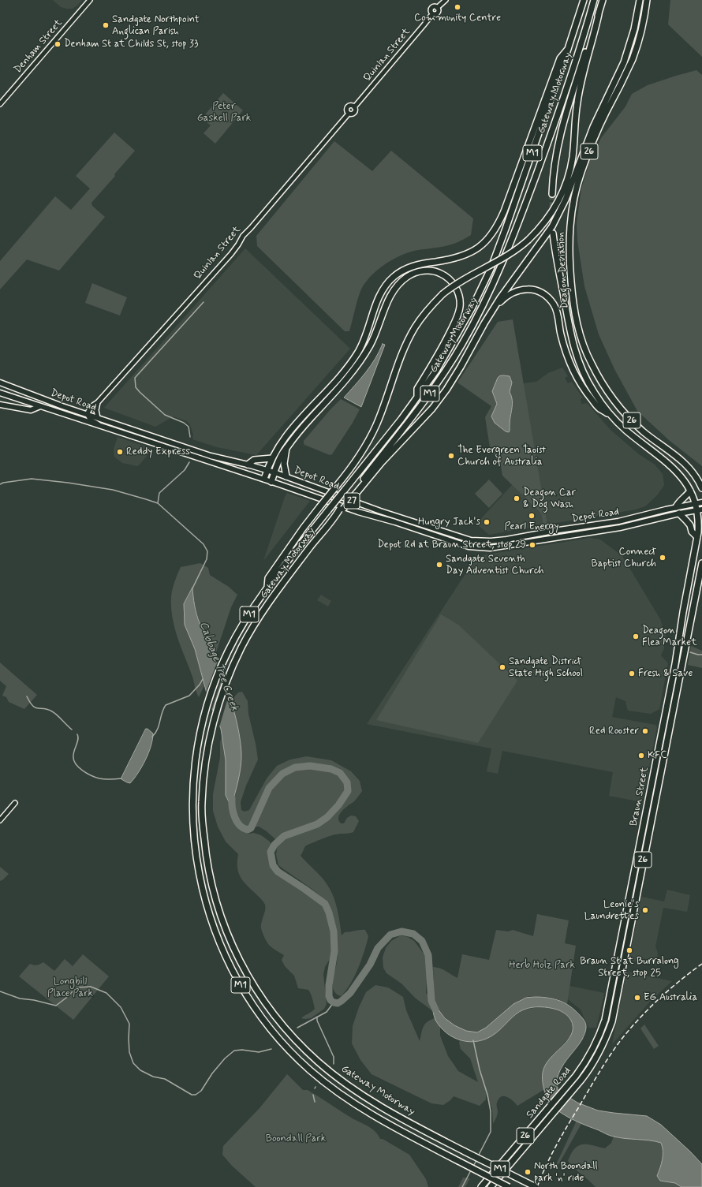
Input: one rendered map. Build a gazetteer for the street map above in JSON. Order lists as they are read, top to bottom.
{
  "streets": {
    "highway": [
      "Gateway Motorway",
      "26",
      "M1",
      "Deagon Deviation",
      "Braun Street",
      "Sandgate Road"
    ],
    "main road": ["Depot Road", "27"],
    "street": ["Denham Street", "Quinlan Street"]
  },
  "crossings": [
    ["Quinlan Street", "Depot Road"],
    ["Deagon Deviation", "Depot Road"],
    ["Deagon Deviation", "Braun Street"],
    ["Depot Road", "27"],
    ["Depot Road", "Braun Street"],
    ["Braun Street", "Sandgate Road"]
  ],
  "water": ["Cabbage Tree Creek"],
  "parks": [
    "Peter Gaskell Park",
    "Herb Holz Park",
    "Longbill Place Park",
    "Boondall Park"
  ],
  "places": [
    "Community Centre",
    "Sandgate Northpoint Anglican Parish",
    "Denham St at Childs St, stop 33",
    "Reddy Express",
    "The Evergreen Taoist Church of Australia",
    "Deagon Car & Dog Wash",
    "Pearl Energy",
    "Hungry Jack's",
    "Depot Rd at Braun Street, stop 29",
    "Connect Baptist Church",
    "Sandgate Seventh Day Adventist Church",
    "Deagon Flea Market",
    "Sandgate District State High School",
    "Fresh & Save",
    "Red Rooster",
    "KFC",
    "Leonie's Laundrettes",
    "Braun St at Burralong Street, stop 25",
    "EG Australia",
    "North Boondall park 'n' ride"
  ]
}
